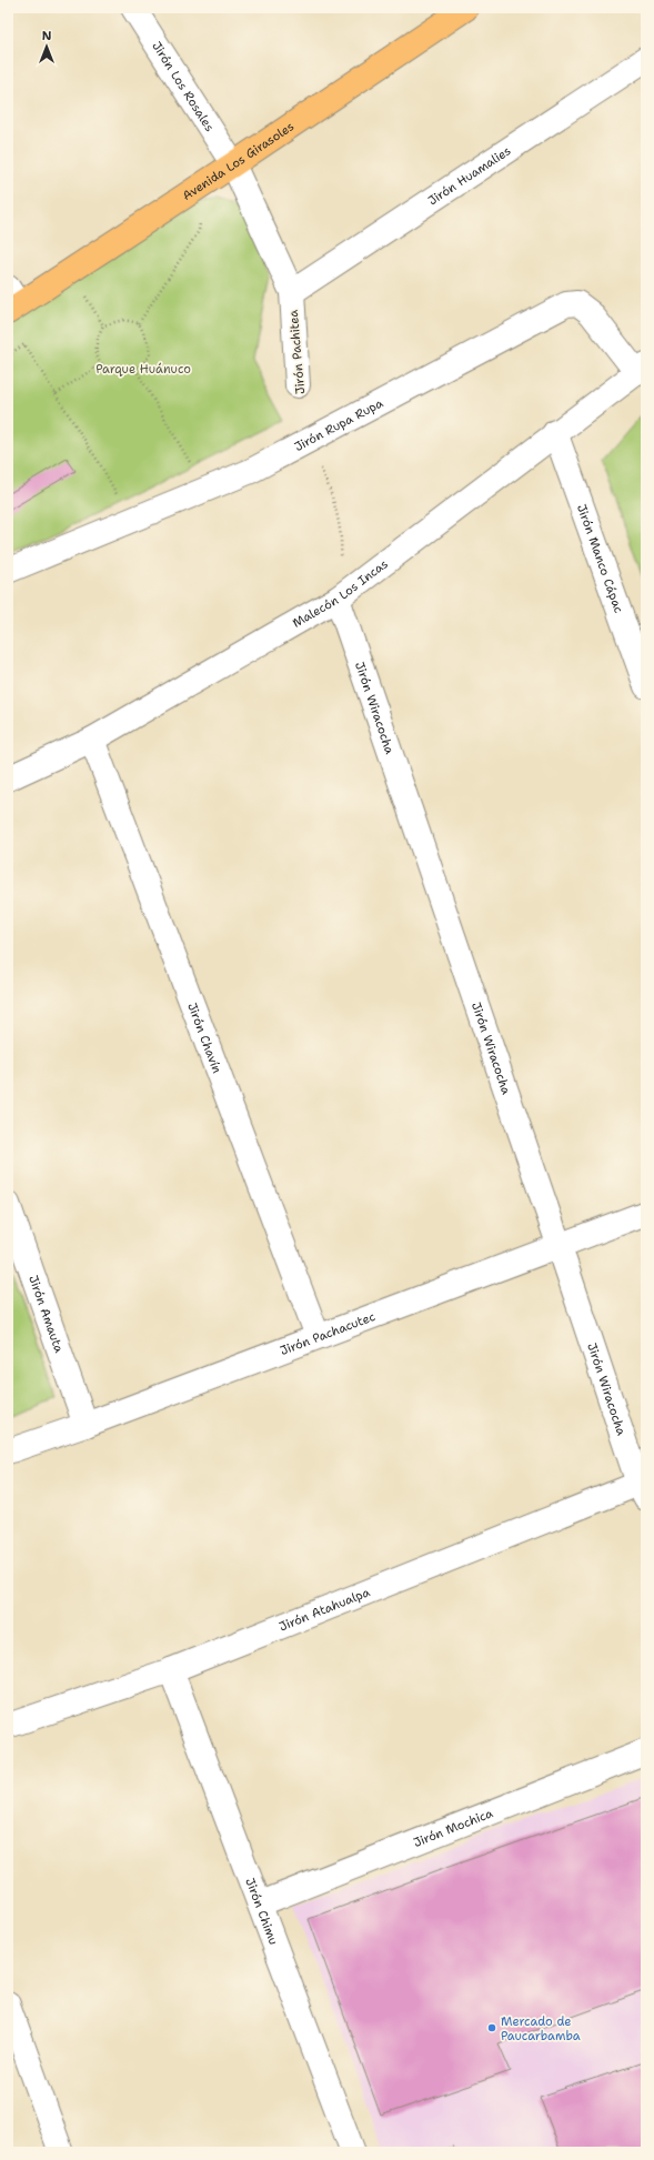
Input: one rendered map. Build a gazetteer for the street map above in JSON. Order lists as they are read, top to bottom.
{
  "streets": {
    "main road": ["Avenida Los Girasoles"],
    "street": [
      "Jirón Los Rosales",
      "Jirón Huamalies",
      "Jirón Pachitea",
      "Jirón Rupa Rupa",
      "Jirón Manco Cápac",
      "Malecón Los Incas",
      "Jirón Wiracocha",
      "Jirón Chavín",
      "Jirón Amauta",
      "Jirón Pachacutec",
      "Jirón Atahualpa",
      "Jirón Mochica",
      "Jirón Chimu"
    ]
  },
  "crossings": [
    ["Jirón Los Rosales", "Avenida Los Girasoles"],
    ["Jirón Los Rosales", "Jirón Pachitea"],
    ["Avenida Los Girasoles", "Jirón Pachitea"],
    ["Jirón Huamalies", "Jirón Pachitea"],
    ["Jirón Rupa Rupa", "Malecón Los Incas"],
    ["Jirón Manco Cápac", "Malecón Los Incas"],
    ["Malecón Los Incas", "Jirón Wiracocha"],
    ["Malecón Los Incas", "Jirón Chavín"],
    ["Jirón Wiracocha", "Jirón Pachacutec"],
    ["Jirón Wiracocha", "Jirón Atahualpa"],
    ["Jirón Chavín", "Jirón Pachacutec"],
    ["Jirón Amauta", "Jirón Pachacutec"],
    ["Jirón Atahualpa", "Jirón Chimu"],
    ["Jirón Mochica", "Jirón Chimu"]
  ],
  "parks": ["Parque Huánuco"],
  "places": ["Mercado de Paucarbamba"],
  "north": "top"
}
